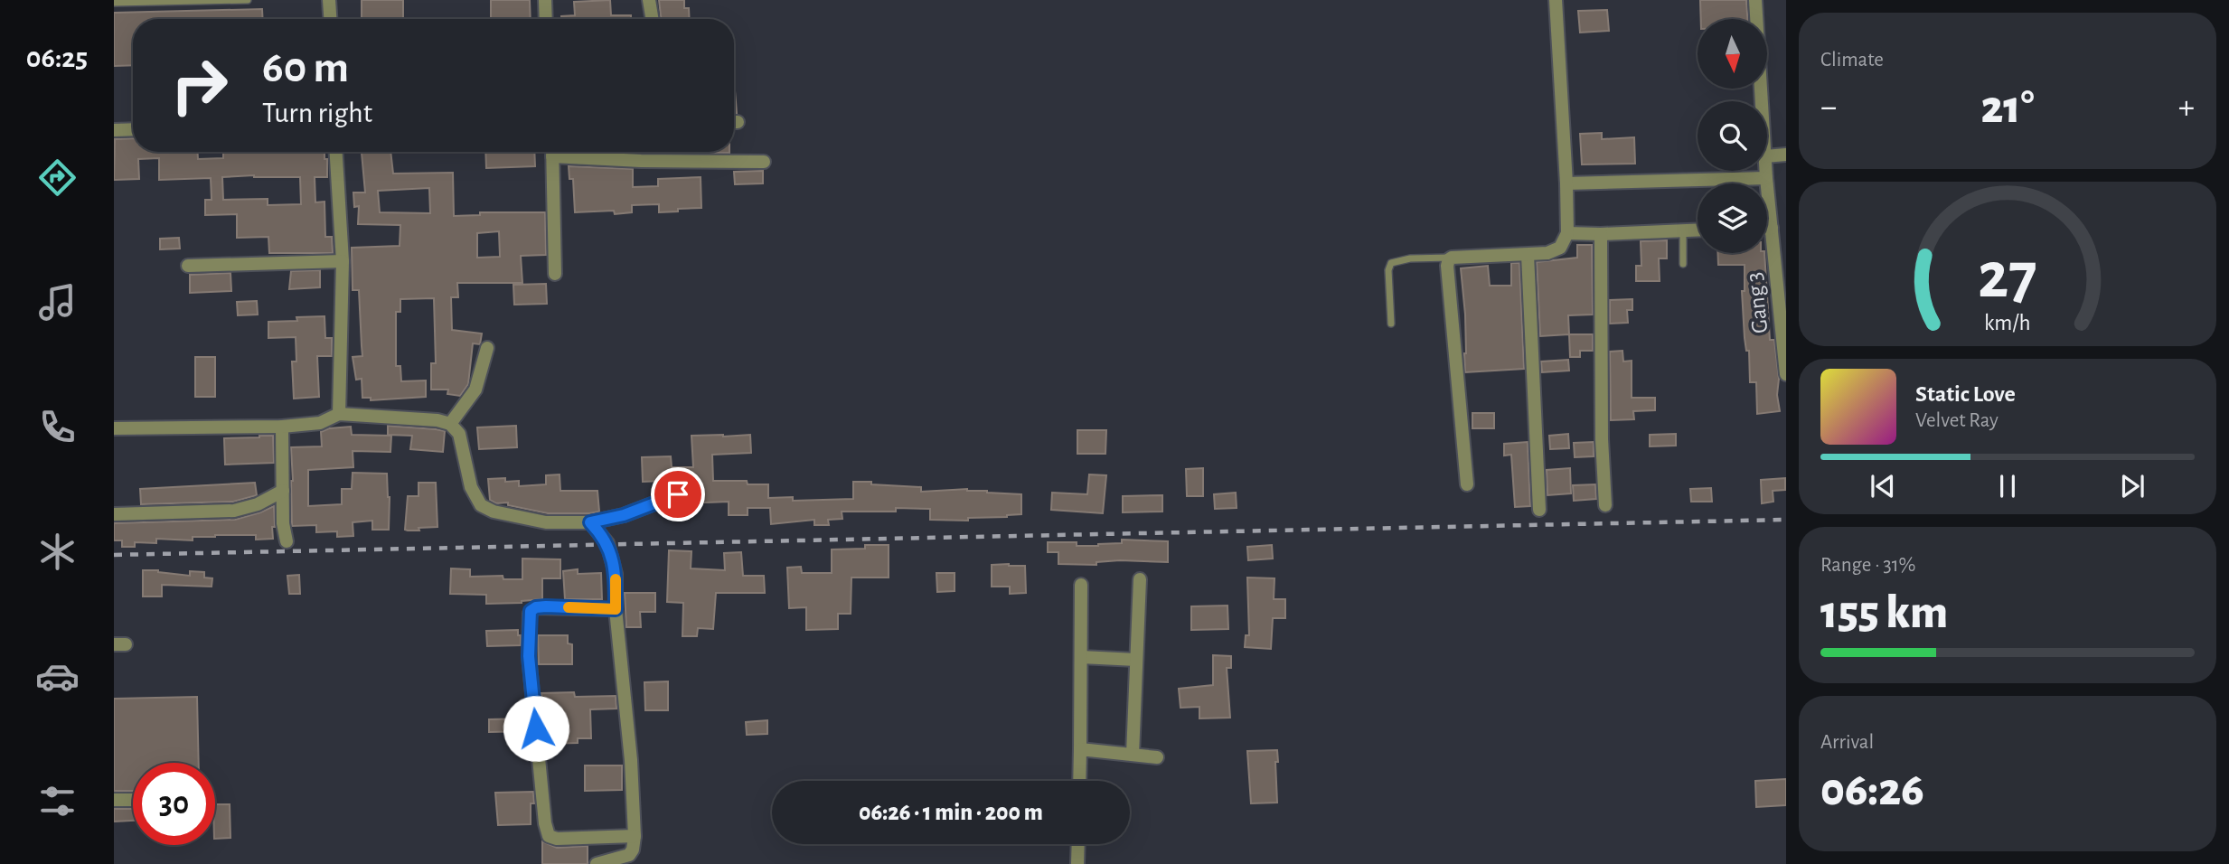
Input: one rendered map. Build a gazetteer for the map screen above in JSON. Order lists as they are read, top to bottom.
{
  "streets": {
    "street": ["Gang 3"]
  },
  "north": "bottom",
  "page": {
    "tabs": "06:25",
    "tile": [
      "Climate",
      ["Range · 31%", "155 km"],
      ["Arrival", "06:26"]
    ],
    "turn": ["60 m", "Turn right"],
    "heat": ["−", "21°", "+"],
    "song": ["Static Love", "Velvet Ray"],
    "limit": "30",
    "trip": "06:26 · 1 min · 200 m",
    "gauge": ["27", "km/h"]
  }
}
